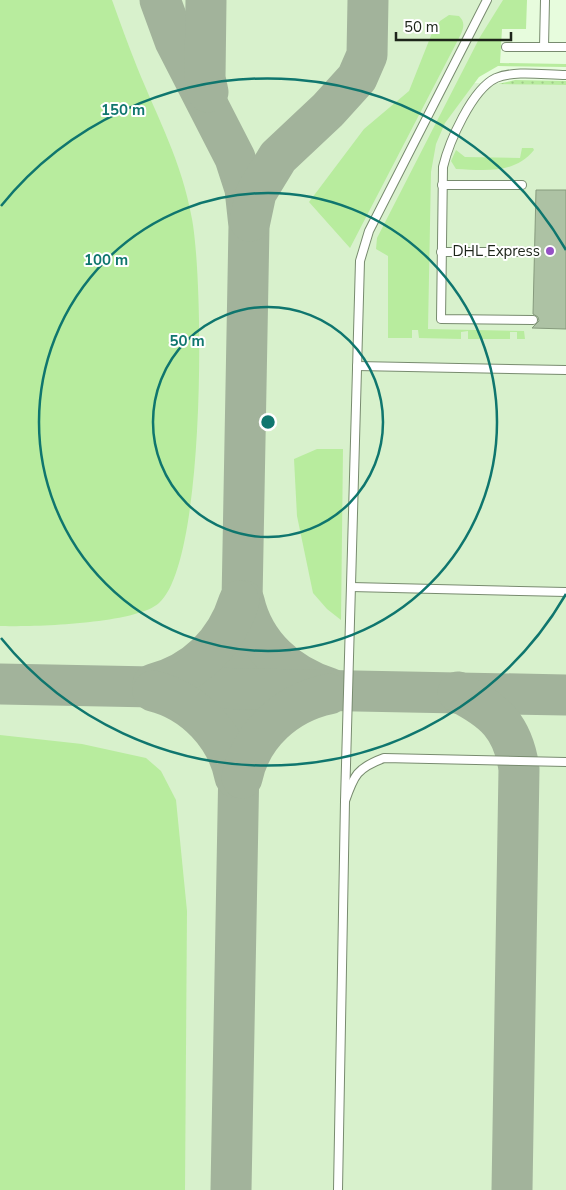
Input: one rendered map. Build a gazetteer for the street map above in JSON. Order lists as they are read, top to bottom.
{
  "places": ["DHL Express"],
  "scale_bar": "50 m",
  "rings": ["150 m", "100 m", "50 m"]
}
